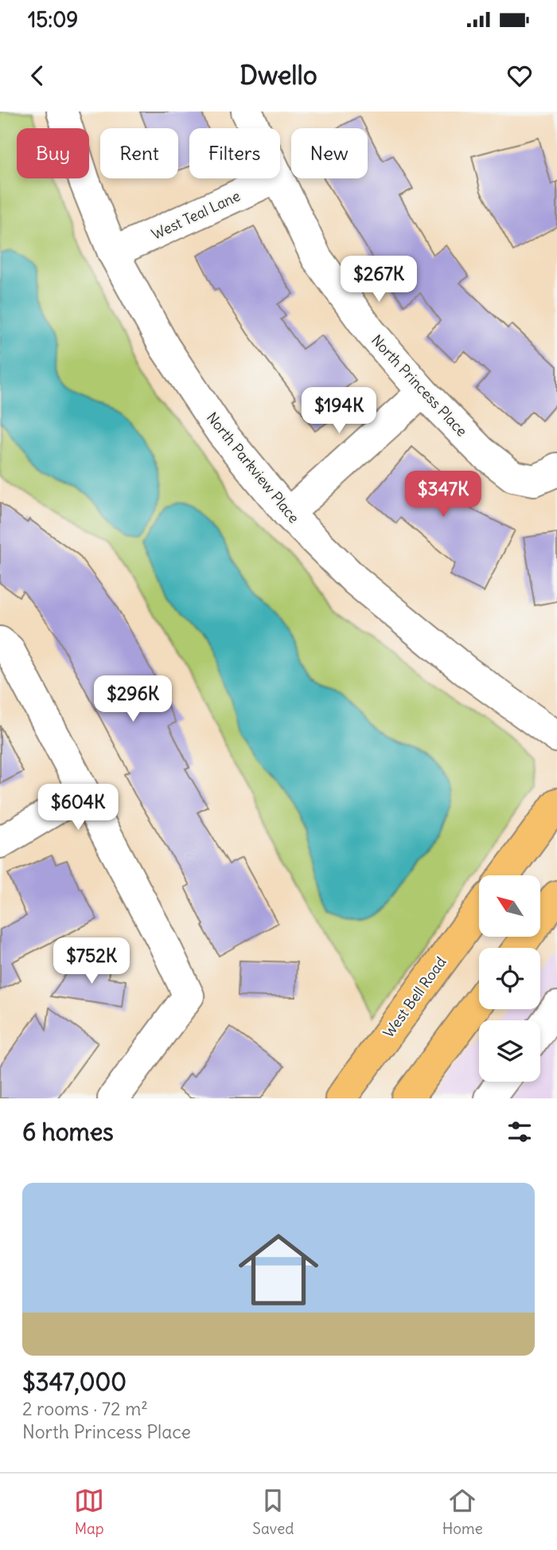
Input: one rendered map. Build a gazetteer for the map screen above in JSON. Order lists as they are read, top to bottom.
{
  "streets": {
    "main road": ["West Bell Road"],
    "street": ["West Teal Lane", "North Princess Place", "North Parkview Place"]
  },
  "crossings": [
    ["West Teal Lane", "North Parkview Place"]
  ],
  "north": "top left",
  "page": {
    "status": "15:09",
    "header": "Dwello",
    "chip": [
      "Buy",
      "Rent",
      "Filters",
      "New"
    ],
    "price": [
      "$267K",
      "$194K",
      "$347K",
      "$296K",
      "$604K",
      "$752K"
    ],
    "heading": "6 homes",
    "list": [
      {
        "name": "$347,000",
        "note": "2 rooms · 72 m² · North Princess Place"
      }
    ],
    "tabs": ["Map", "Saved", "Home"]
  }
}
